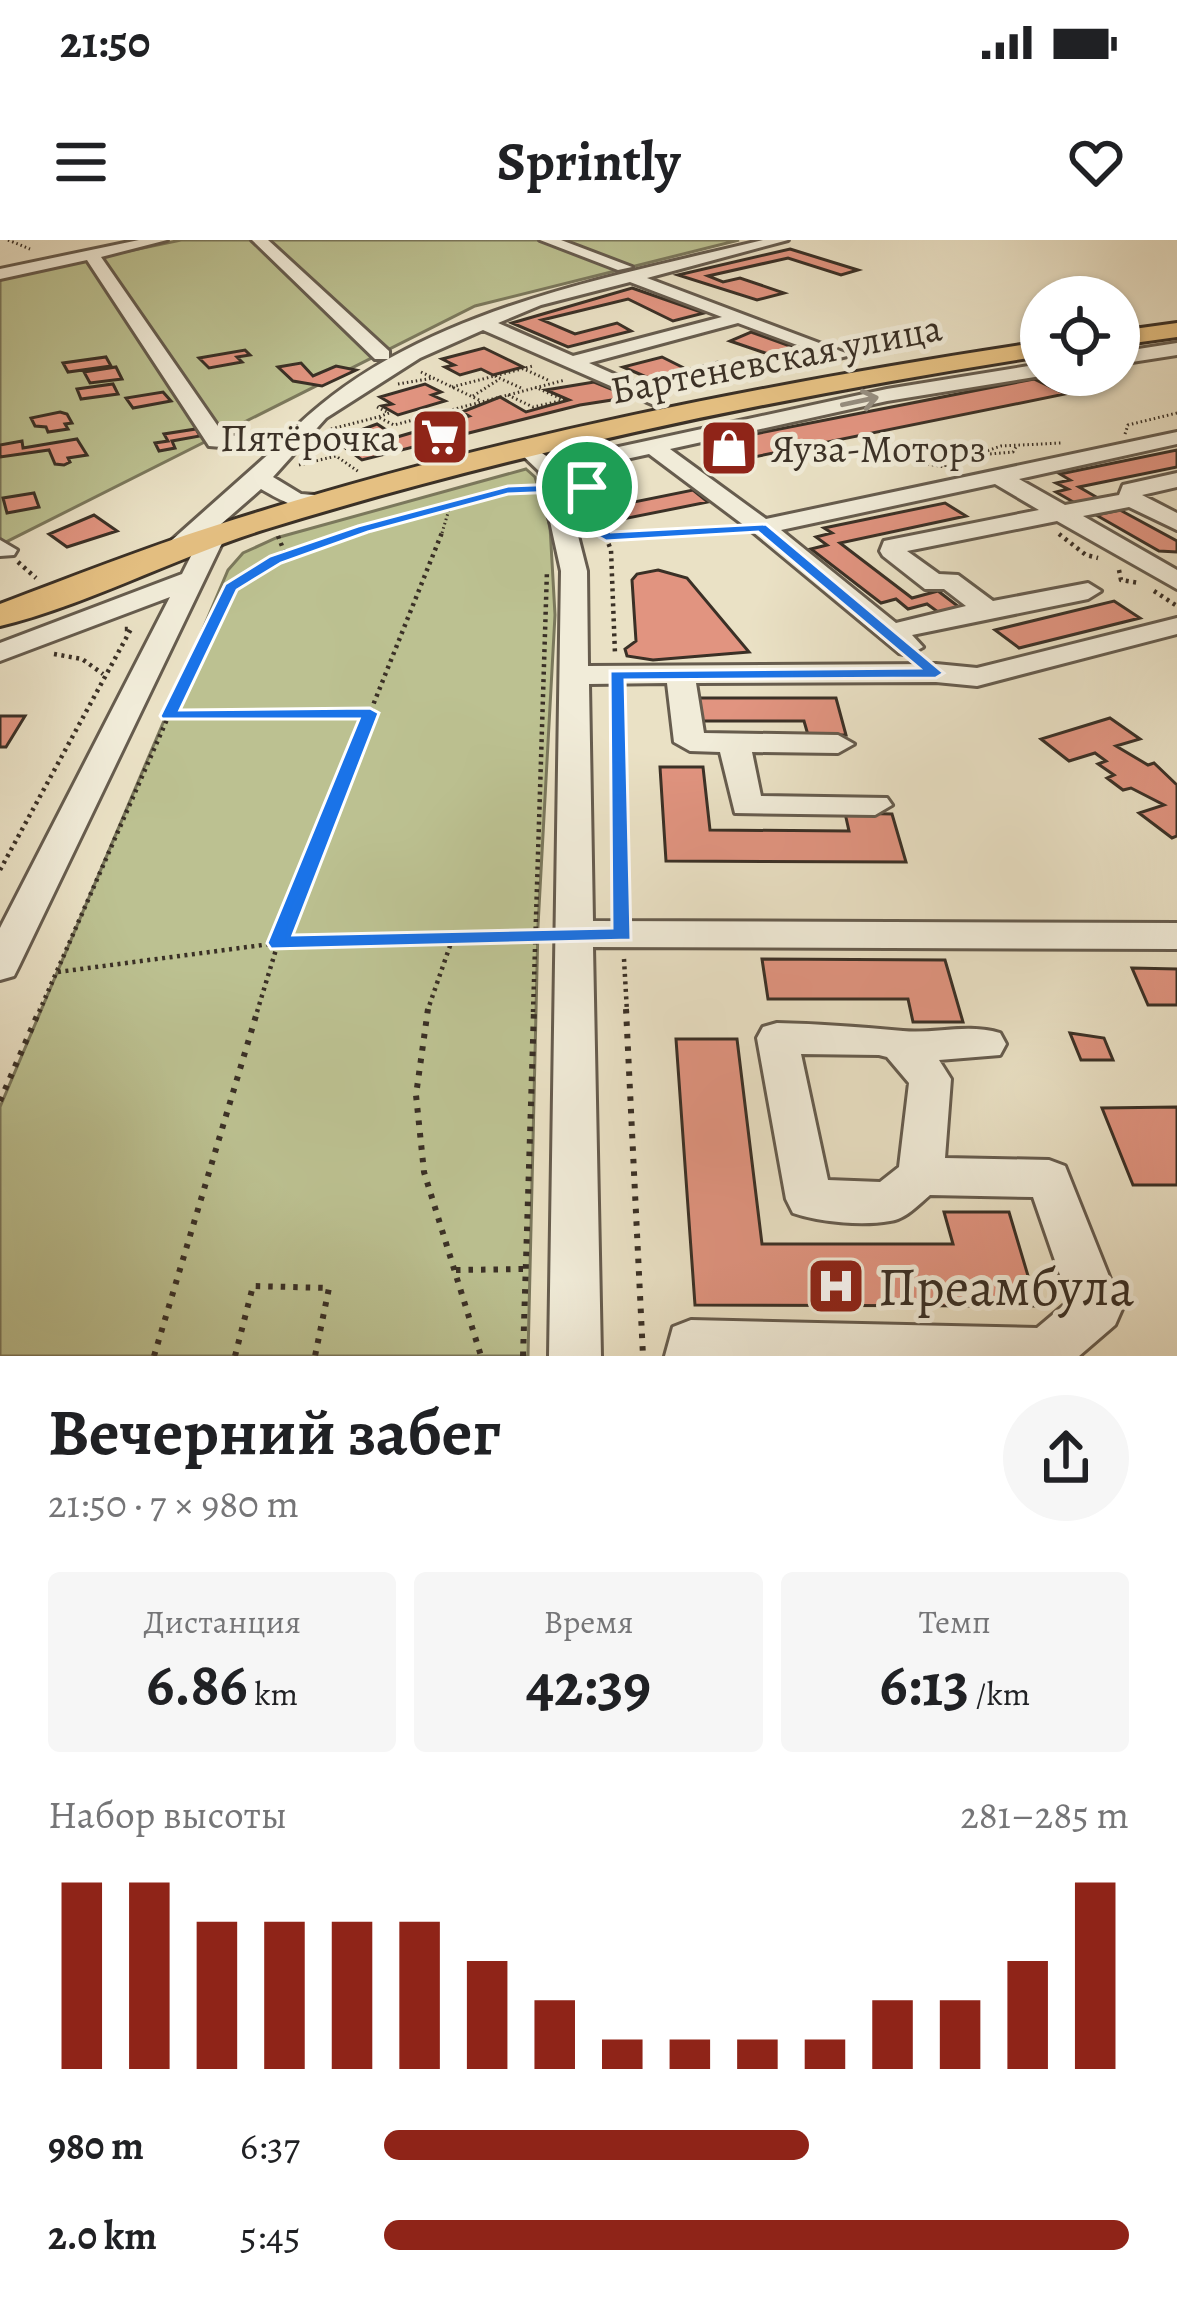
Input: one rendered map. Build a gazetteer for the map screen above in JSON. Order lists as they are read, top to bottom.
{
  "streets": {
    "main road": ["Бартеневская улица"]
  },
  "places": {
    "supermarket": ["Пятёрочка"],
    "shop": ["Яуза-Моторз"],
    "hospital": ["Преамбула"]
  },
  "page": {
    "status": "21:50",
    "header": "Sprintly",
    "heading": ["Вечерний забег", "21:50 · 7 × 980 m"],
    "stats": [
      ["Дистанция", "6.86 km"],
      ["Время", "42:39"],
      ["Темп", "6:13 /km"]
    ],
    "chart": ["Набор высоты", "281–285 m"],
    "list": [
      {
        "name": "980 m",
        "note": "6:37"
      },
      {
        "name": "2.0 km",
        "note": "5:45"
      }
    ]
  }
}
